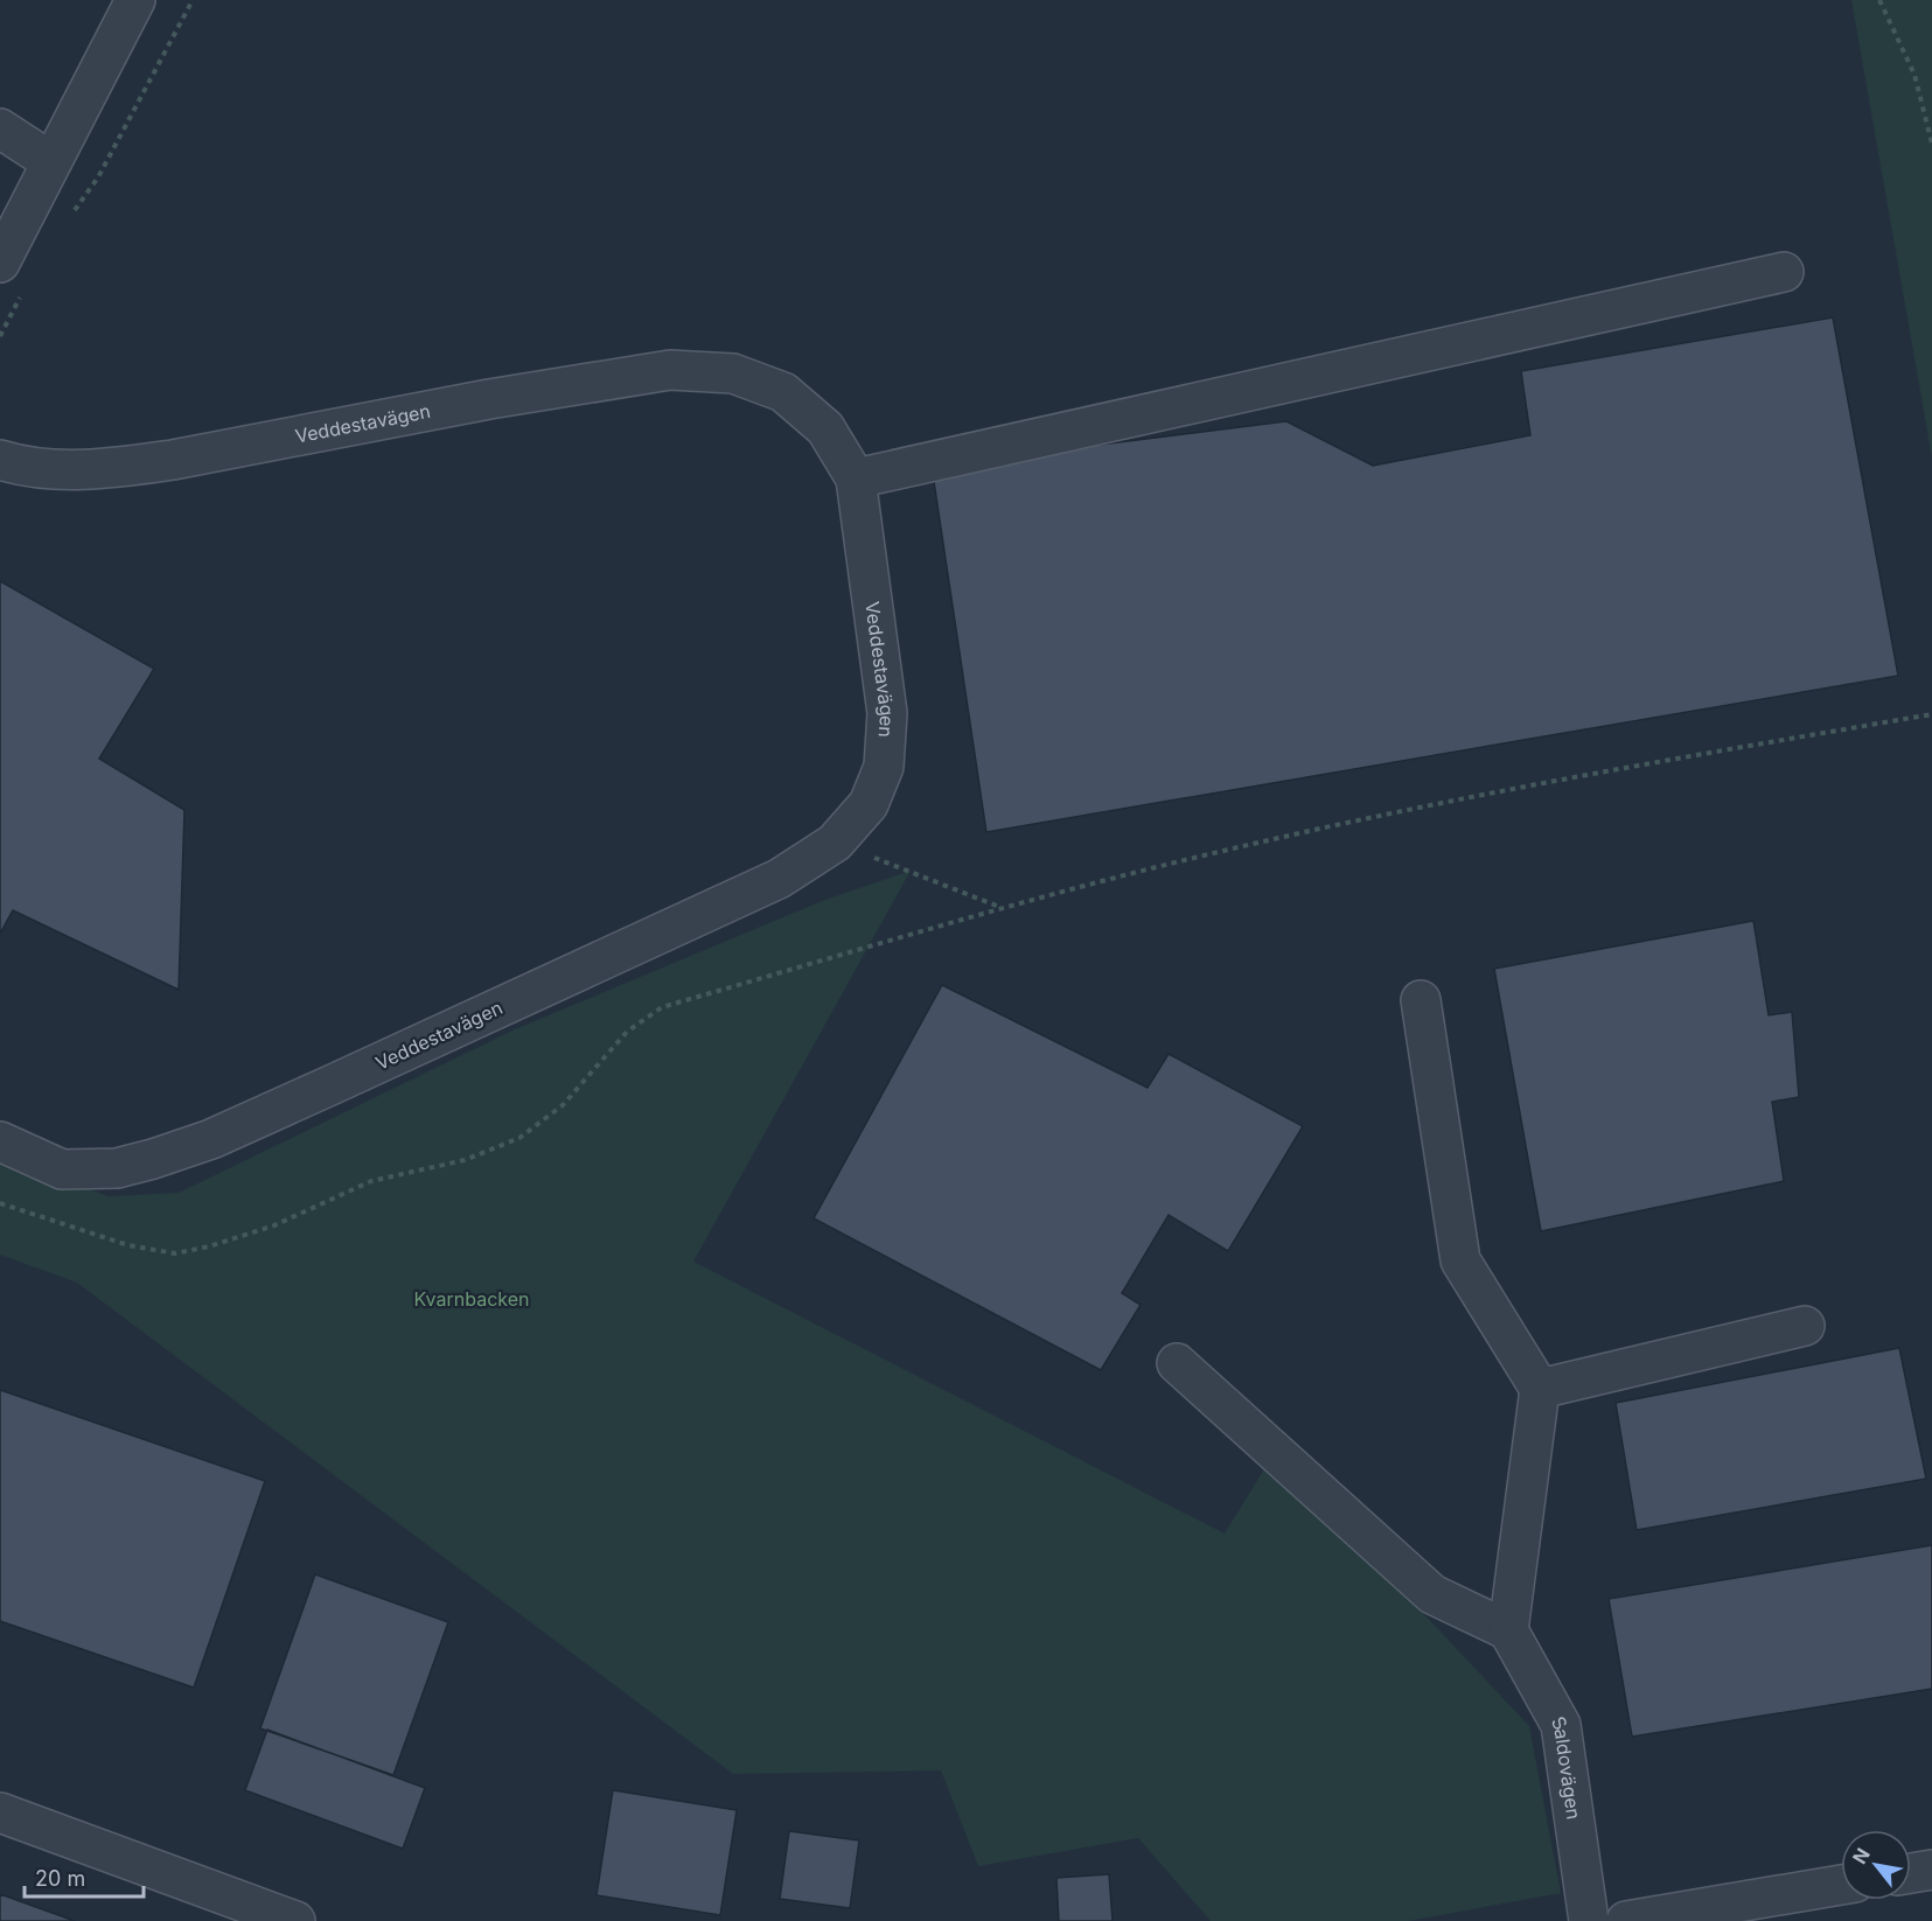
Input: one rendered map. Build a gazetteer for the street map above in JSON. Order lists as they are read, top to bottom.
{
  "streets": {
    "street": ["Veddestavägen", "Saldovägen"]
  },
  "parks": ["Kvarnbacken"],
  "scale_bar": "20 m",
  "north": "top left"
}
